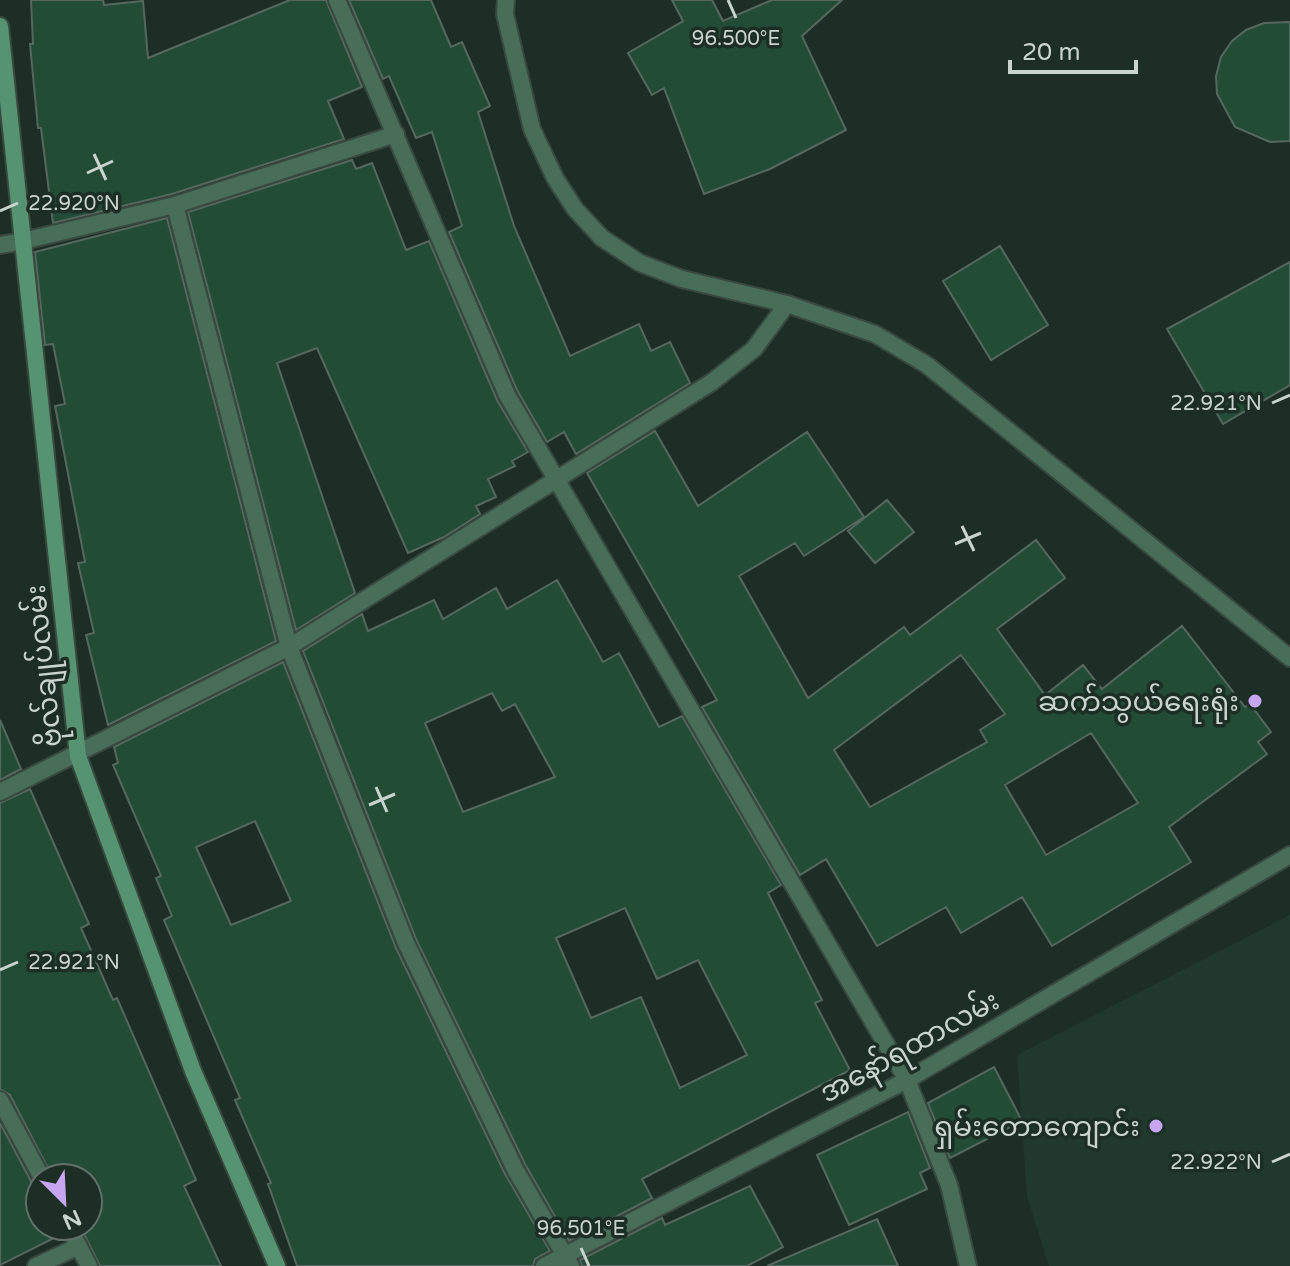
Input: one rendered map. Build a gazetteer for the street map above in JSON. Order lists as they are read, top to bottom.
{
  "streets": {
    "main road": ["ဗိုလ်‌ချုပ်‌လမ်း"],
    "street": ["အ‌နော်‌ရထာလမ်း"]
  },
  "places": ["ဆက်သွယ်ရေးရုံး", "ရှမ်းတောကျောင်း"],
  "scale_bar": "20 m",
  "north": "bottom right",
  "coordinates": [
    "96.500°E",
    "22.920°N",
    "22.921°N",
    "22.922°N",
    "96.501°E"
  ]
}
